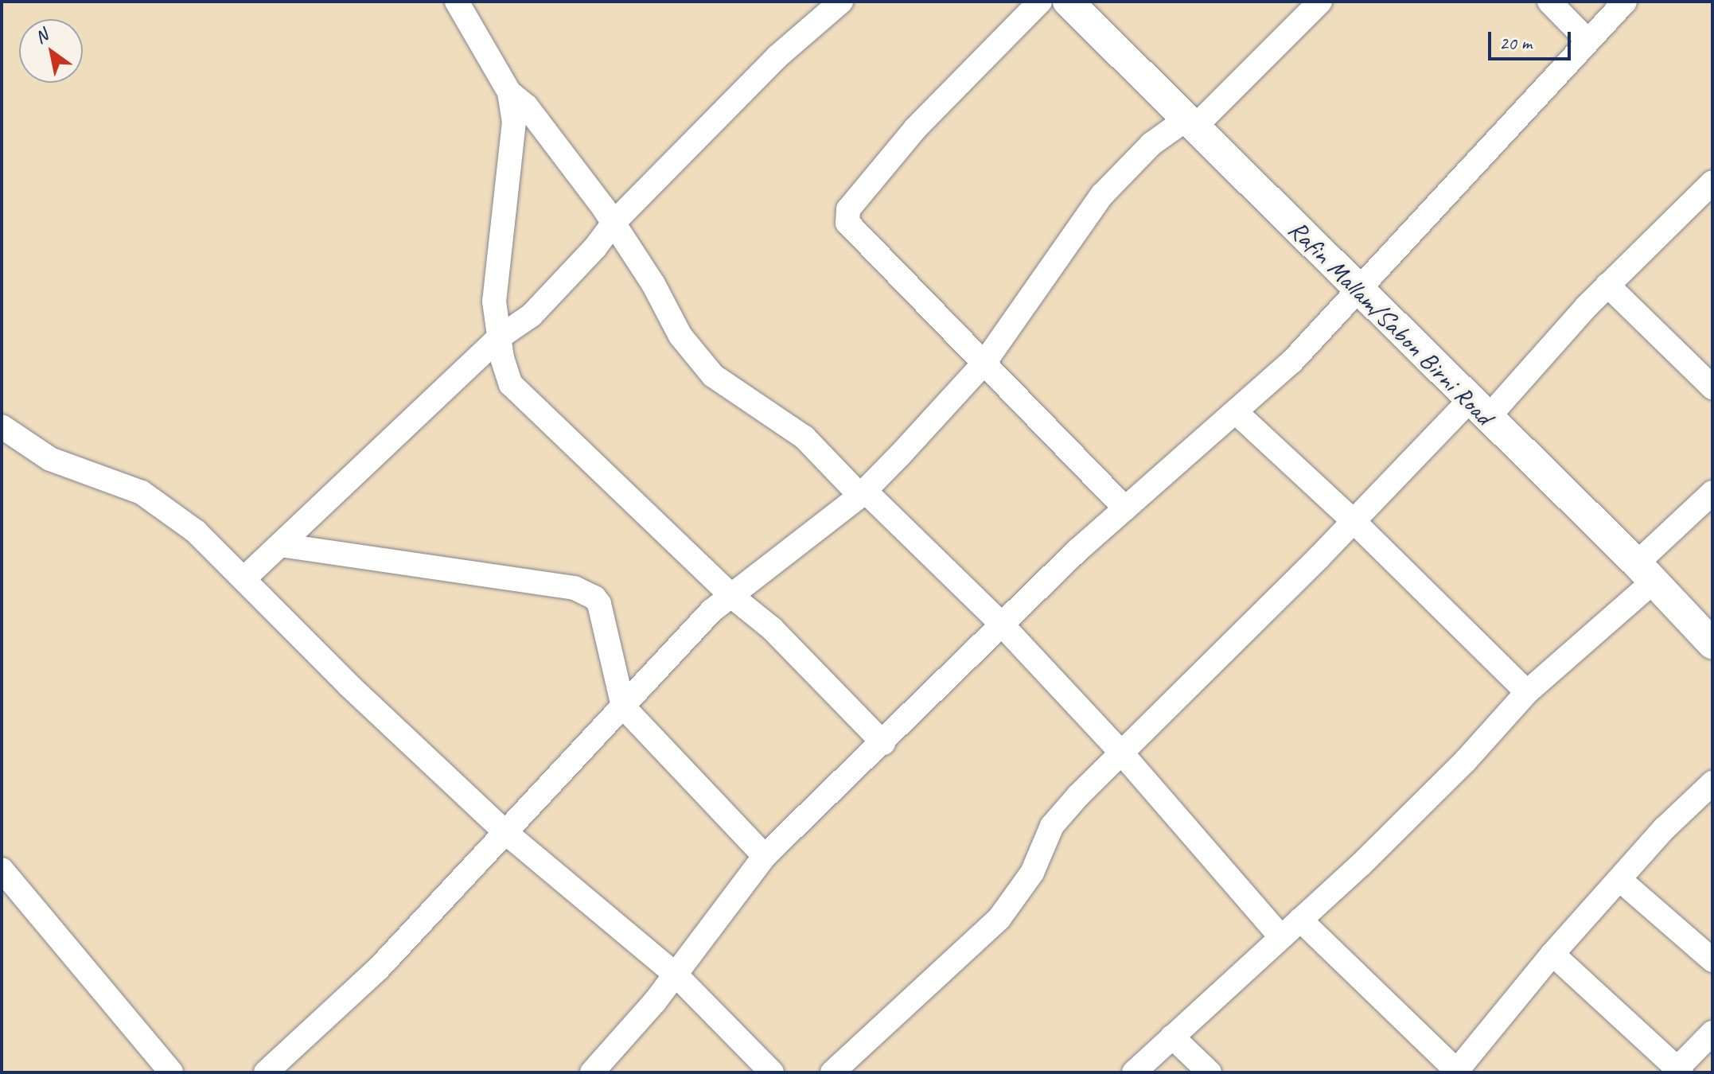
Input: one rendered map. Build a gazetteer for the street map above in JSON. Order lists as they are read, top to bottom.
{
  "streets": {
    "street": ["Rafin Mallam/Sabon Birni Road"]
  },
  "scale_bar": "20 m",
  "north": "top left"
}
